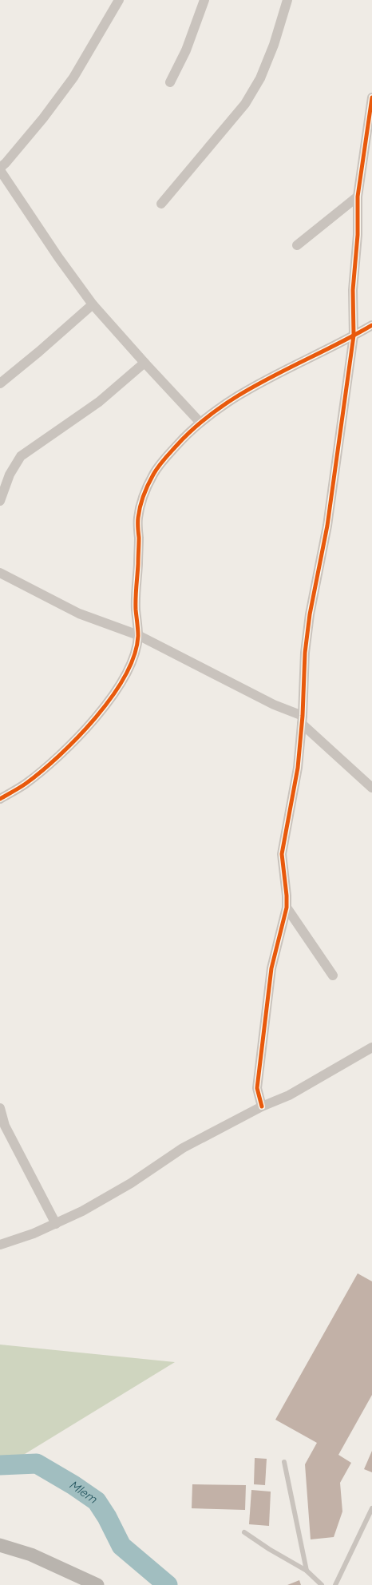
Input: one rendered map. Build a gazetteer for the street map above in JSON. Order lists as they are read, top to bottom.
{
  "water": ["Mlem"]
}
